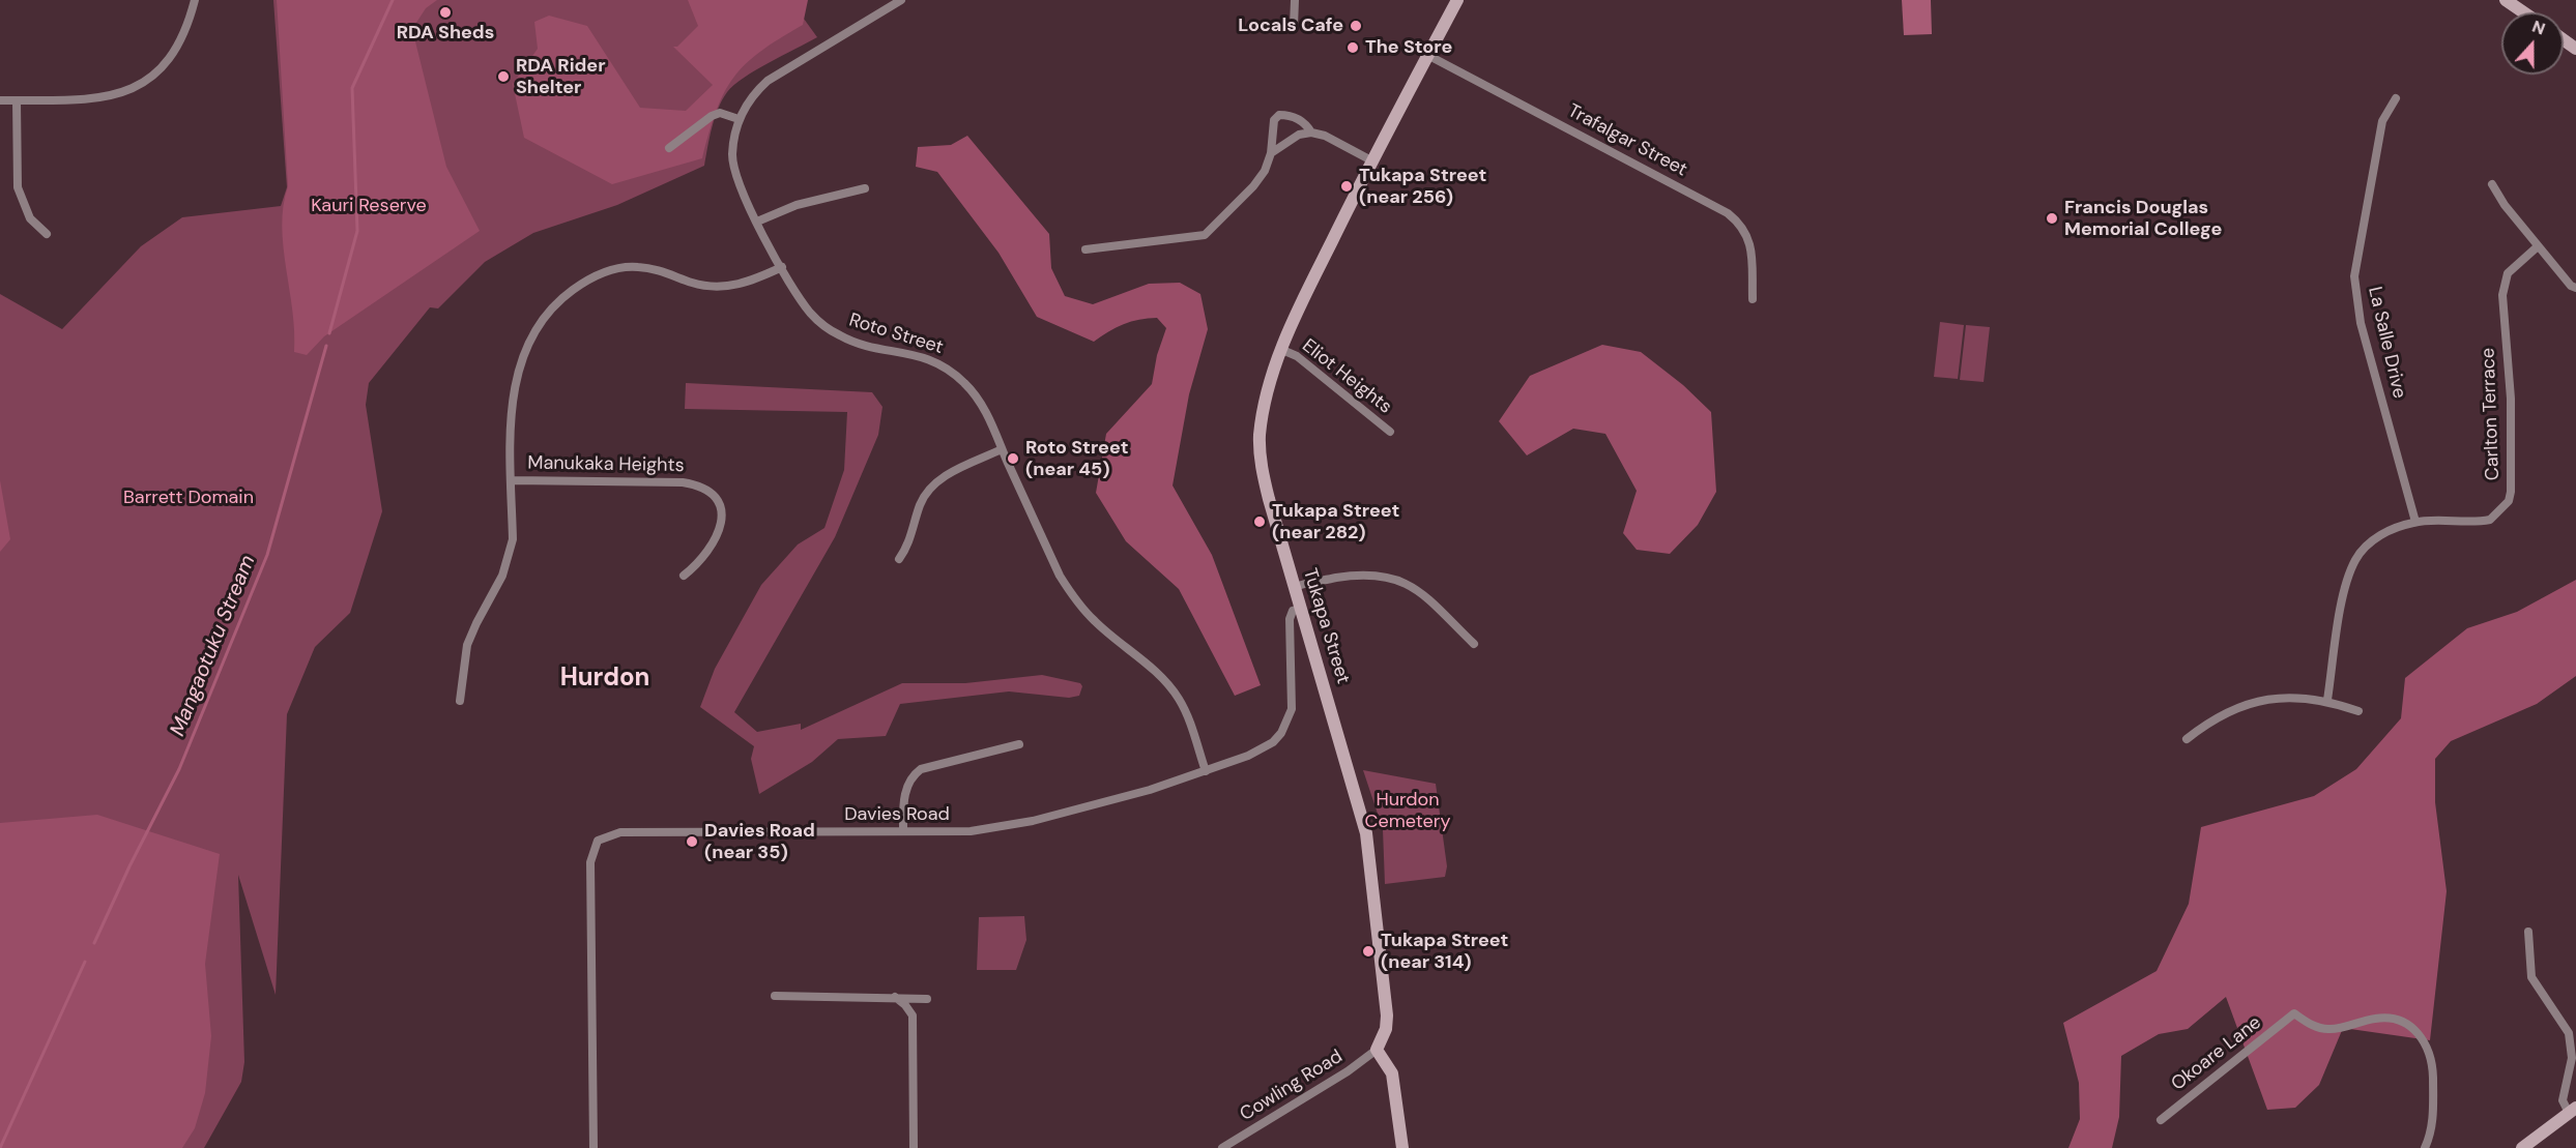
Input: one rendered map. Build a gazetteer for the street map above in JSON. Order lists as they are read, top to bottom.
{
  "streets": {
    "street": [
      "Trafalgar Street",
      "Roto Street",
      "La Salle Drive",
      "Eliot Heights",
      "Carlton Terrace",
      "Manukaka Heights",
      "Tukapa Street",
      "Davies Road",
      "Okoare Lane",
      "Cowling Road"
    ]
  },
  "crossings": [
    ["Trafalgar Street", "Tukapa Street"],
    ["Roto Street", "Davies Road"],
    ["La Salle Drive", "Carlton Terrace"],
    ["Eliot Heights", "Tukapa Street"],
    ["Tukapa Street", "Davies Road"],
    ["Tukapa Street", "Cowling Road"]
  ],
  "districts": ["Hurdon"],
  "water": ["Mangaotuku Stream"],
  "parks": ["Kauri Reserve", "Barrett Domain", "Hurdon Cemetery"],
  "places": [
    "RDA Sheds",
    "Locals Cafe",
    "The Store",
    "RDA Rider Shelter",
    "Tukapa Street (near 256)",
    "Francis Douglas Memorial College",
    "Roto Street (near 45)",
    "Tukapa Street (near 282)",
    "Davies Road (near 35)",
    "Tukapa Street (near 314)"
  ],
  "north": "top"
}
